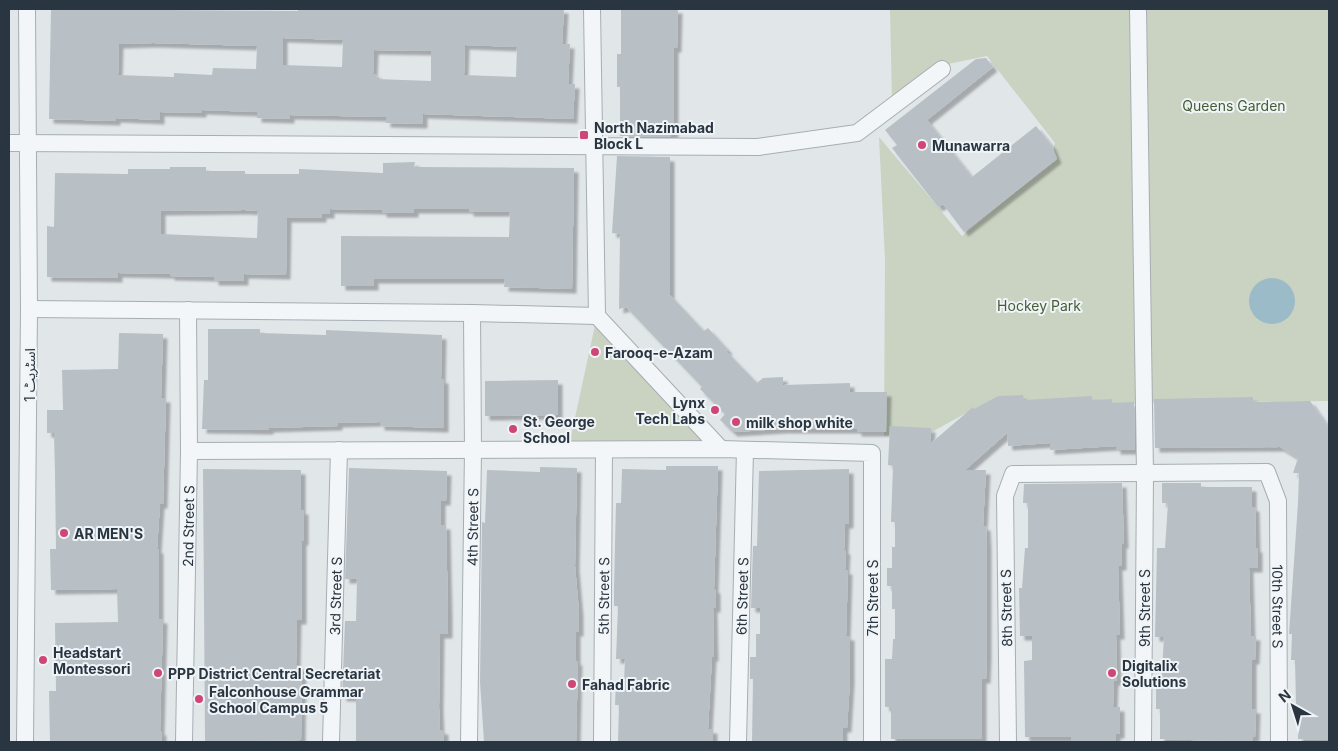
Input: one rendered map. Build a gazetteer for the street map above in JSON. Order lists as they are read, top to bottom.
{
  "streets": {
    "street": [
      "اسٹریٹ 1",
      "2nd Street S",
      "4th Street S",
      "3rd Street S",
      "5th Street S",
      "6th Street S",
      "7th Street S",
      "10th Street S",
      "8th Street S",
      "9th Street S"
    ]
  },
  "crossings": [
    ["6th Street S", "7th Street S"],
    ["10th Street S", "8th Street S"],
    ["10th Street S", "9th Street S"],
    ["8th Street S", "9th Street S"]
  ],
  "parks": ["Queens Garden", "Hockey Park"],
  "places": {
    "transit": ["North Nazimabad Block L"],
    "other": [
      "Munawarra",
      "Farooq-e-Azam",
      "Lynx Tech Labs",
      "milk shop white",
      "St. George School",
      "AR MEN'S",
      "Headstart Montessori",
      "PPP District Central Secretariat",
      "Digitalix Solutions",
      "Fahad Fabric",
      "Falconhouse Grammar School Campus 5"
    ]
  },
  "north": "top left"
}
